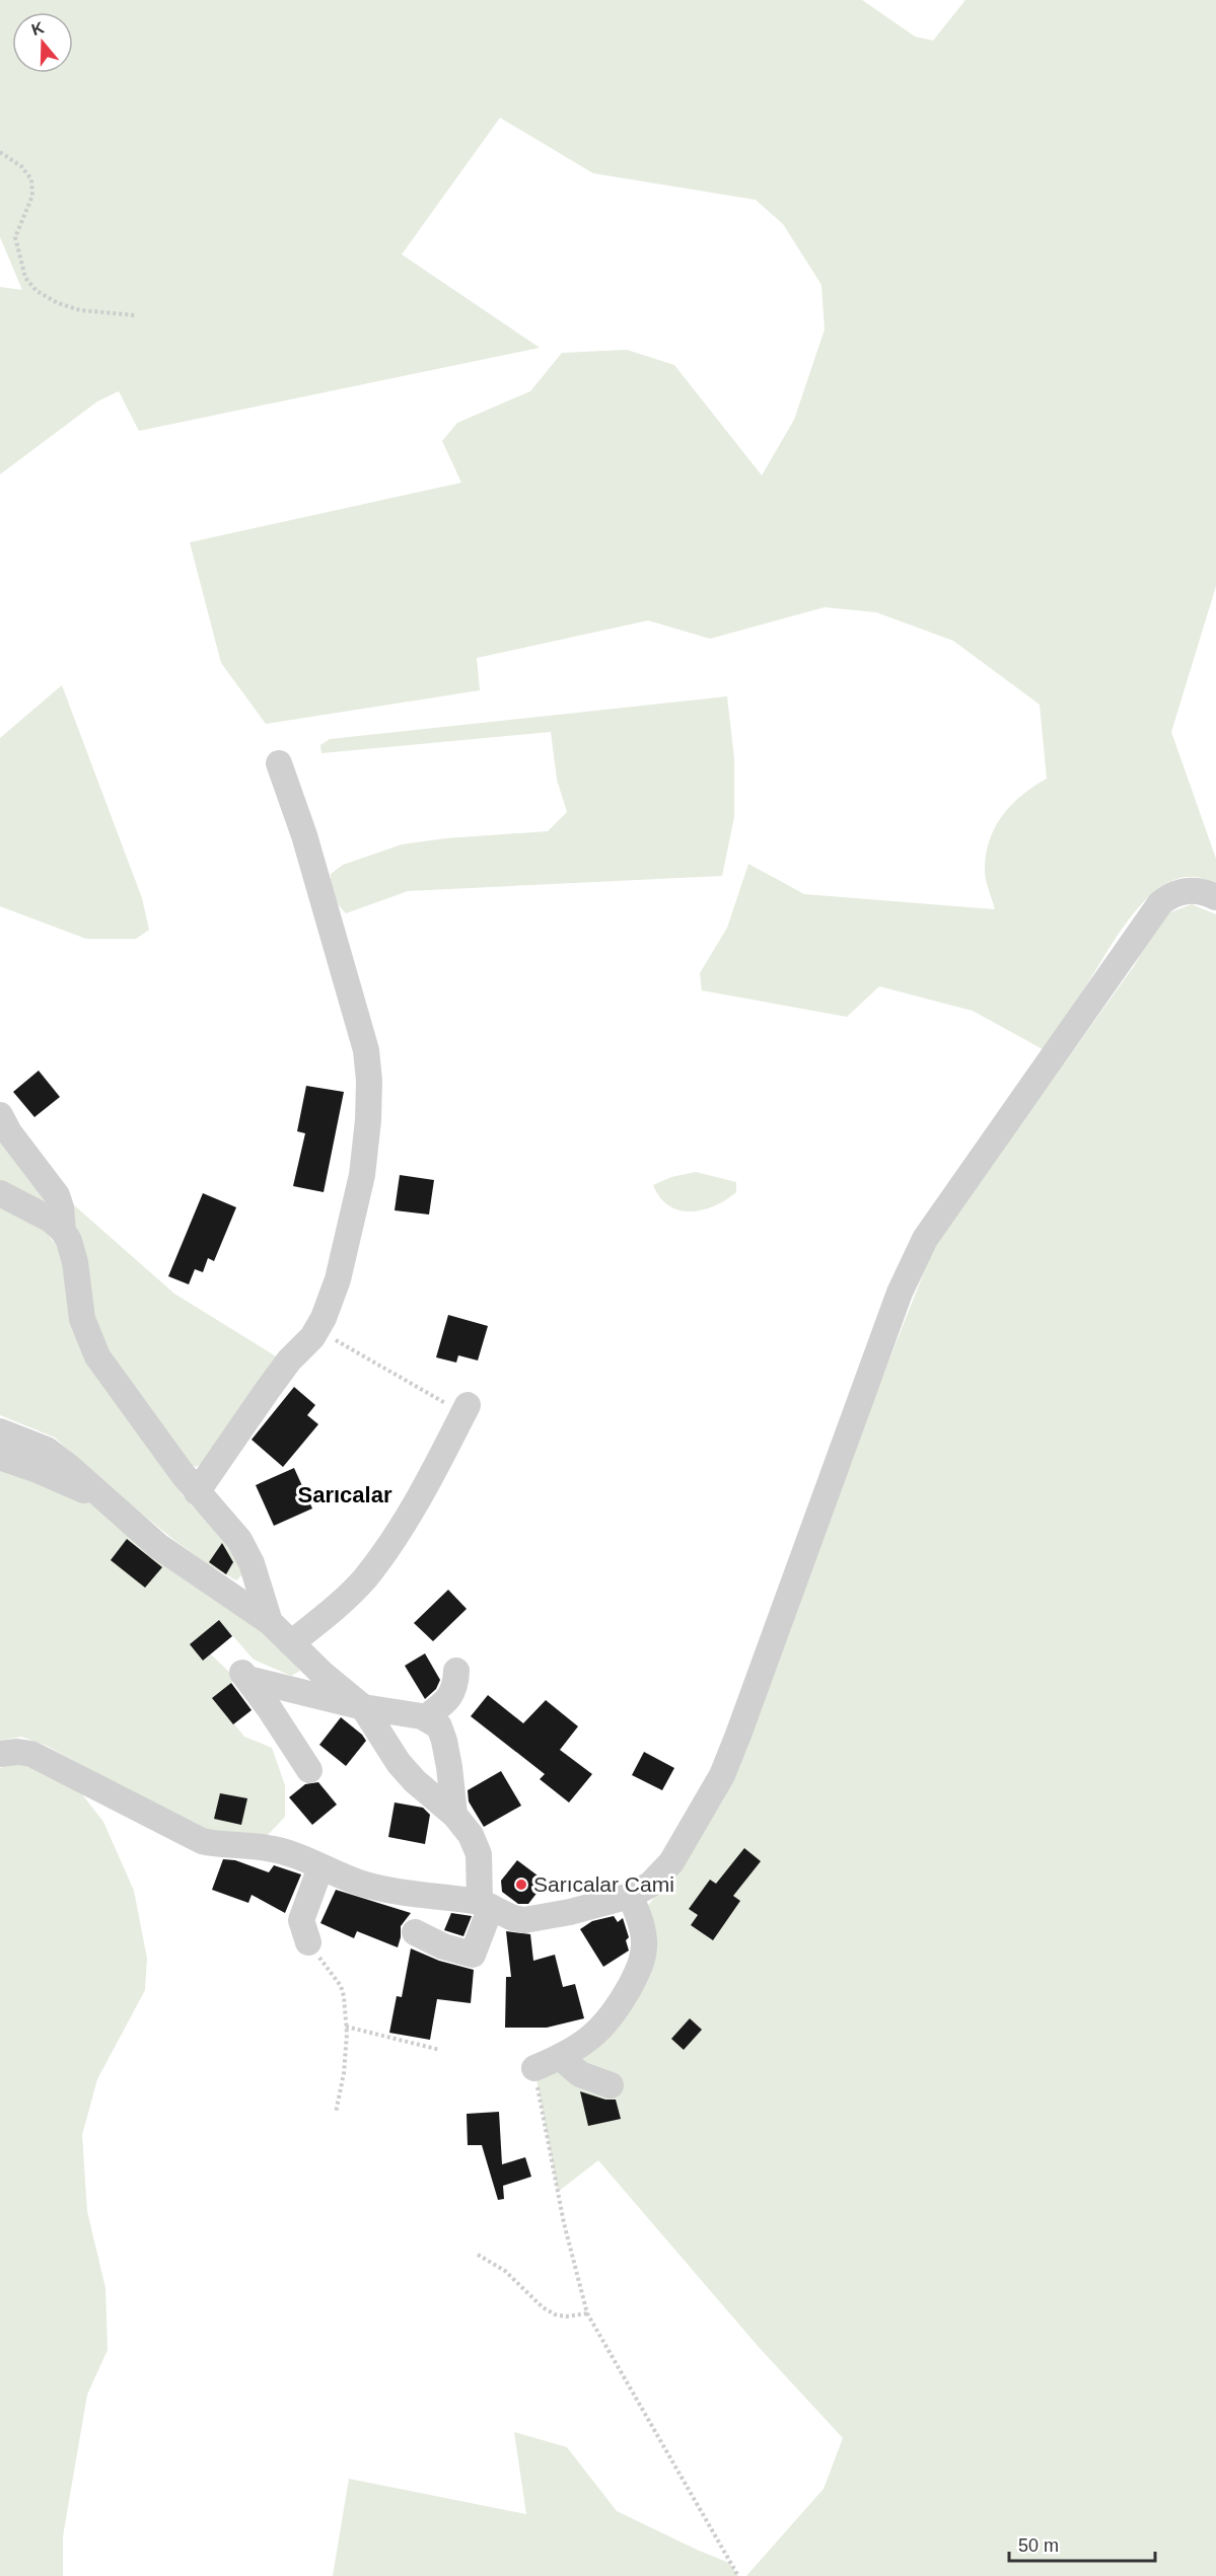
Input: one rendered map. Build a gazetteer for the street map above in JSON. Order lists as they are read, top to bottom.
{
  "districts": ["Sarıcalar"],
  "places": ["Sarıcalar Cami"],
  "scale_bar": "50 m",
  "north": "top"
}
